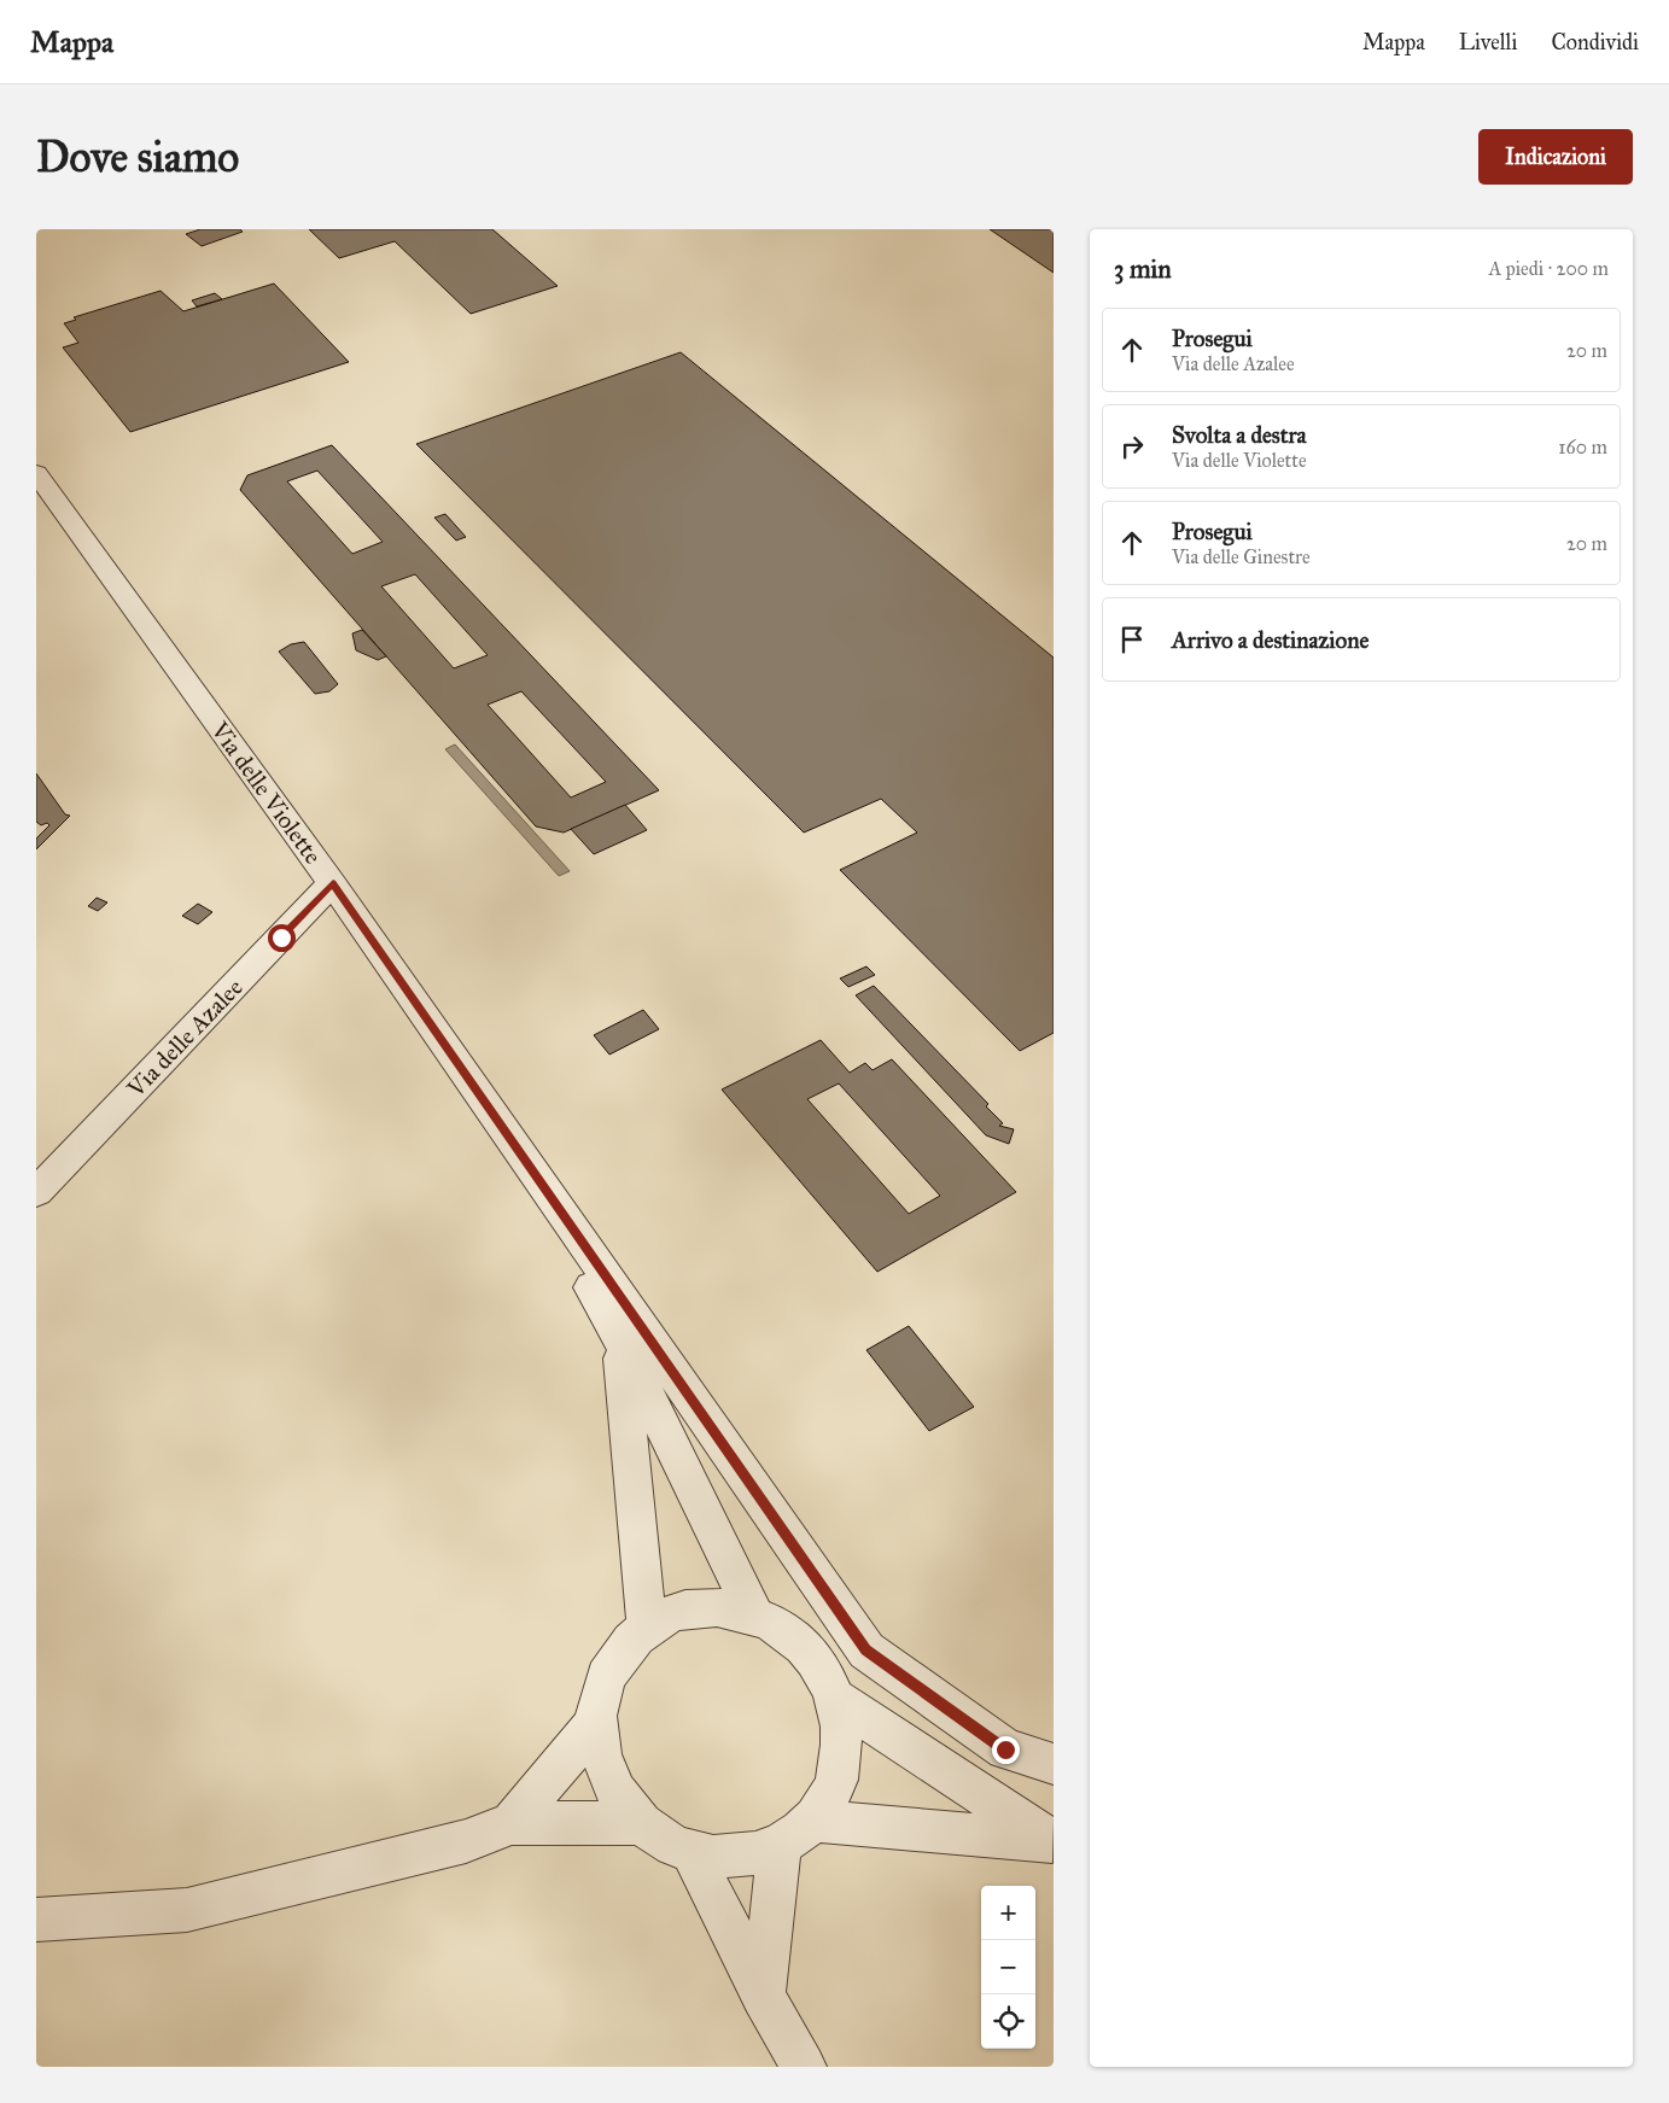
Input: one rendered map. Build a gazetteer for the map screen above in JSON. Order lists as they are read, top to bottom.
{
  "streets": {
    "street": ["Via delle Violette", "Via delle Azalee"]
  },
  "crossings": [
    ["Via delle Violette", "Via delle Azalee"]
  ],
  "page": {
    "header": "Mappa",
    "nav": ["Mappa", "Livelli", "Condividi"],
    "buttons": "Indicazioni",
    "title": "Dove siamo",
    "heading": ["3 min", "A piedi · 200 m"],
    "list": [
      ["Prosegui", "Via delle Azalee", "20 m"],
      ["Svolta a destra", "Via delle Violette", "160 m"],
      ["Prosegui", "Via delle Ginestre", "20 m"],
      "Arrivo a destinazione"
    ],
    "map_buttons": ["+", "−"]
  }
}
